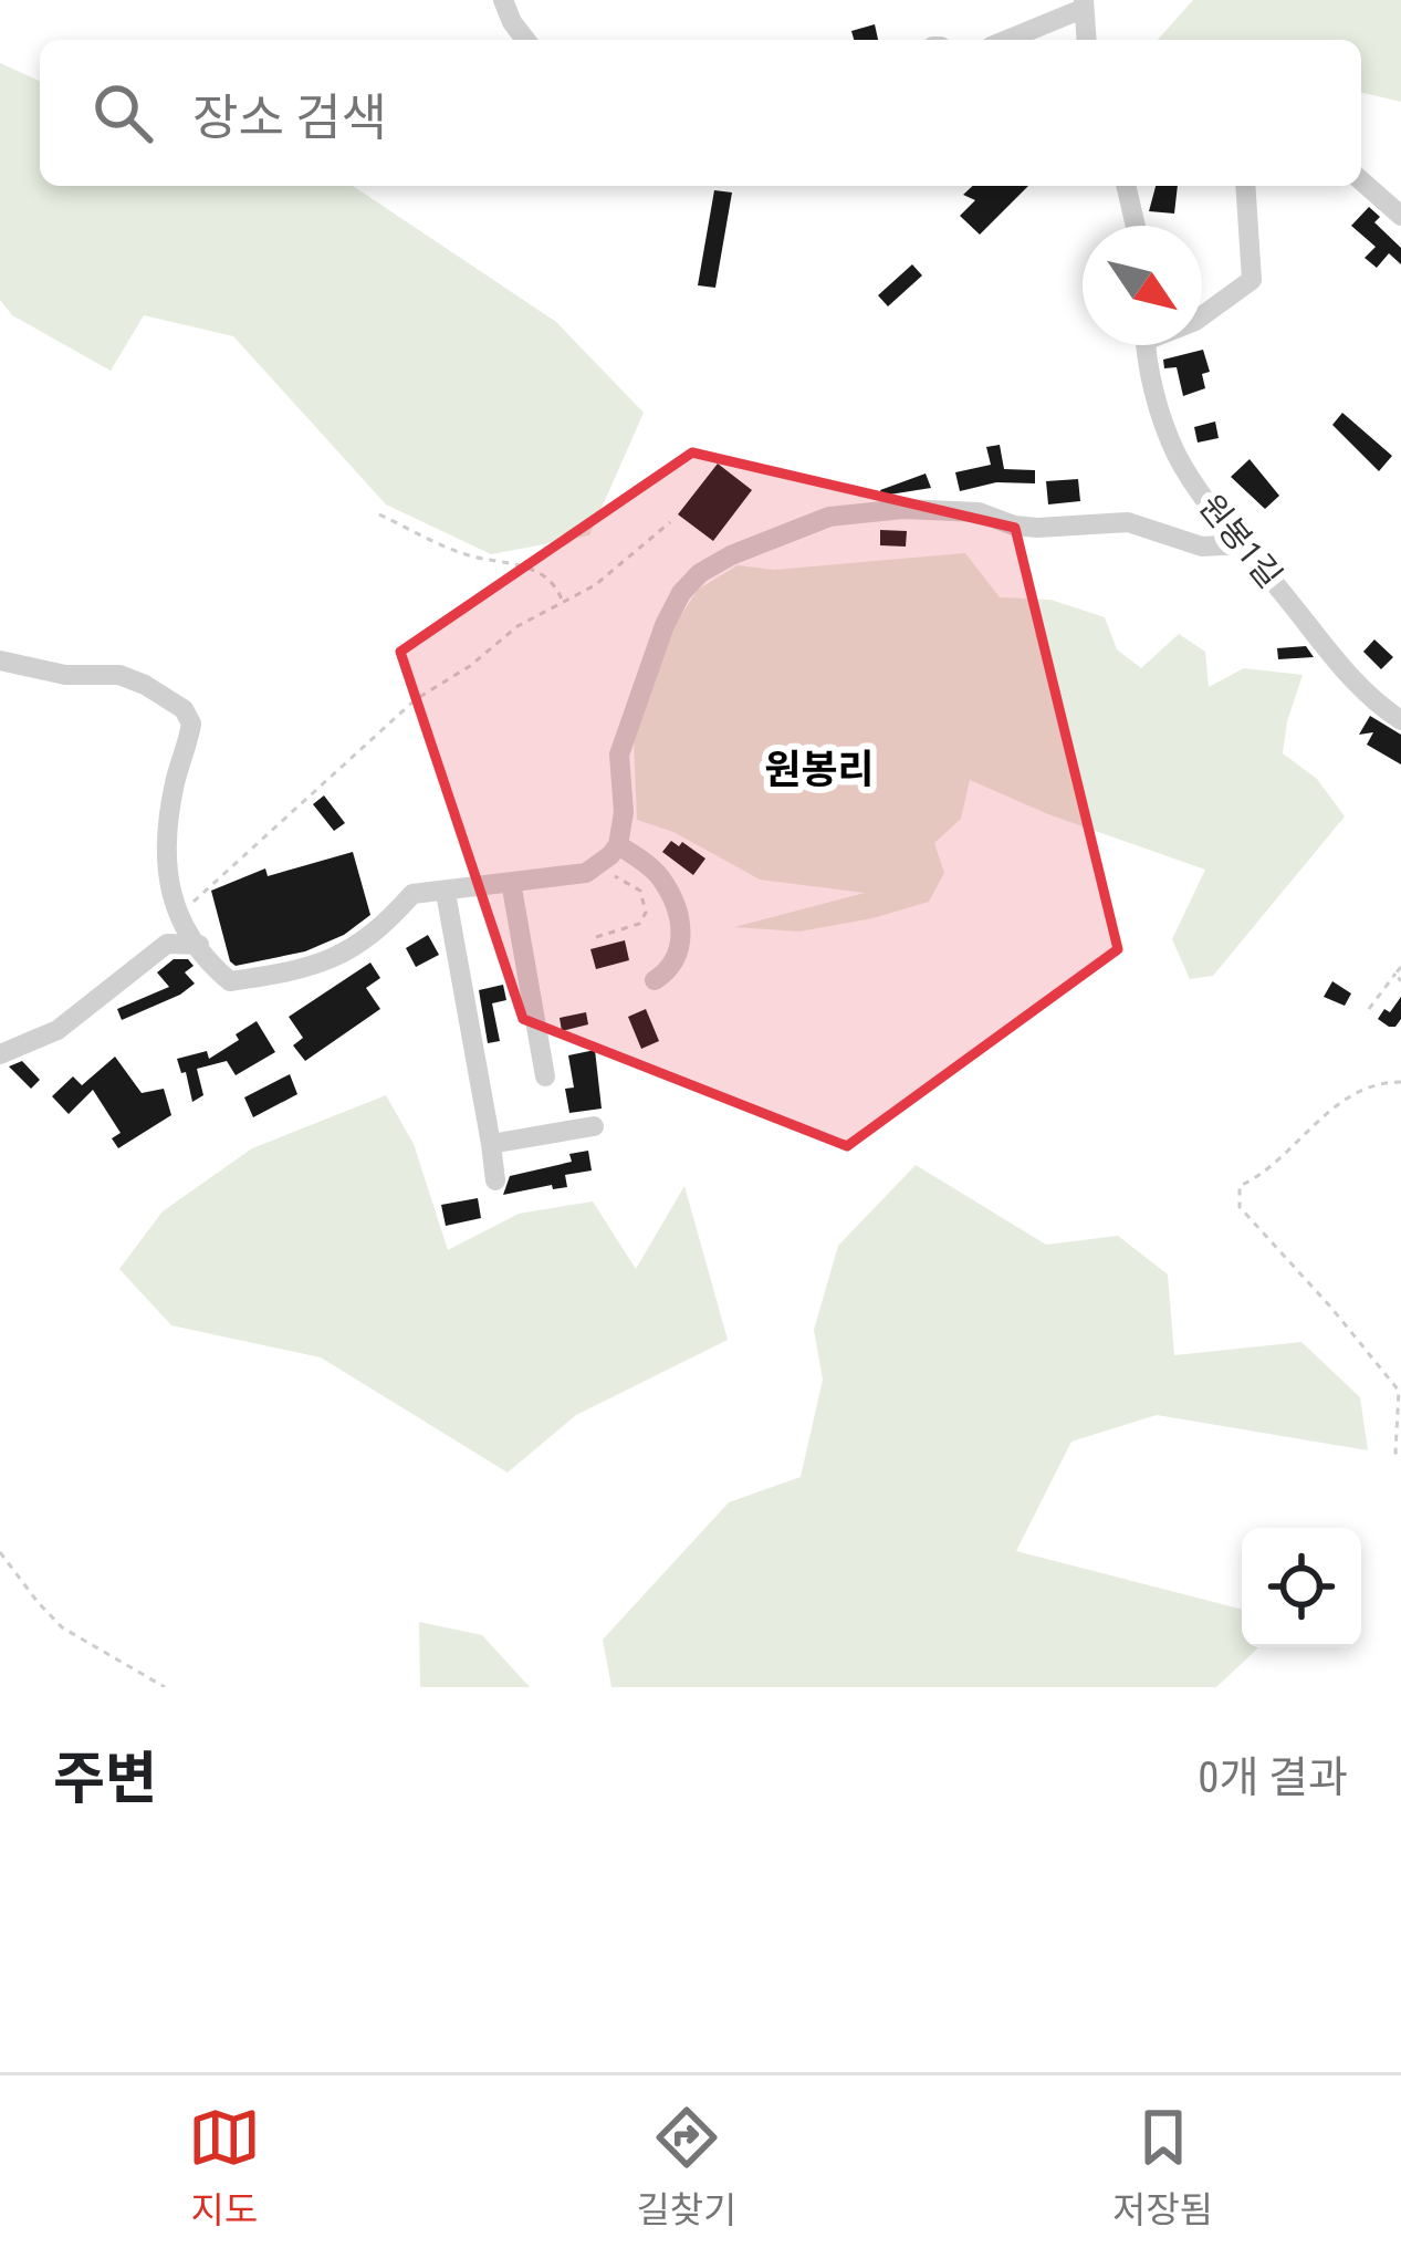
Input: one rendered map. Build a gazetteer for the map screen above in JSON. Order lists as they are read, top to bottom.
{
  "streets": {
    "street": ["원봉1길"]
  },
  "districts": ["원봉리"],
  "north": "bottom right",
  "page": {
    "search": "장소 검색",
    "heading": ["주변", "0개 결과"],
    "nav": ["지도", "길찾기", "저장됨"]
  }
}
